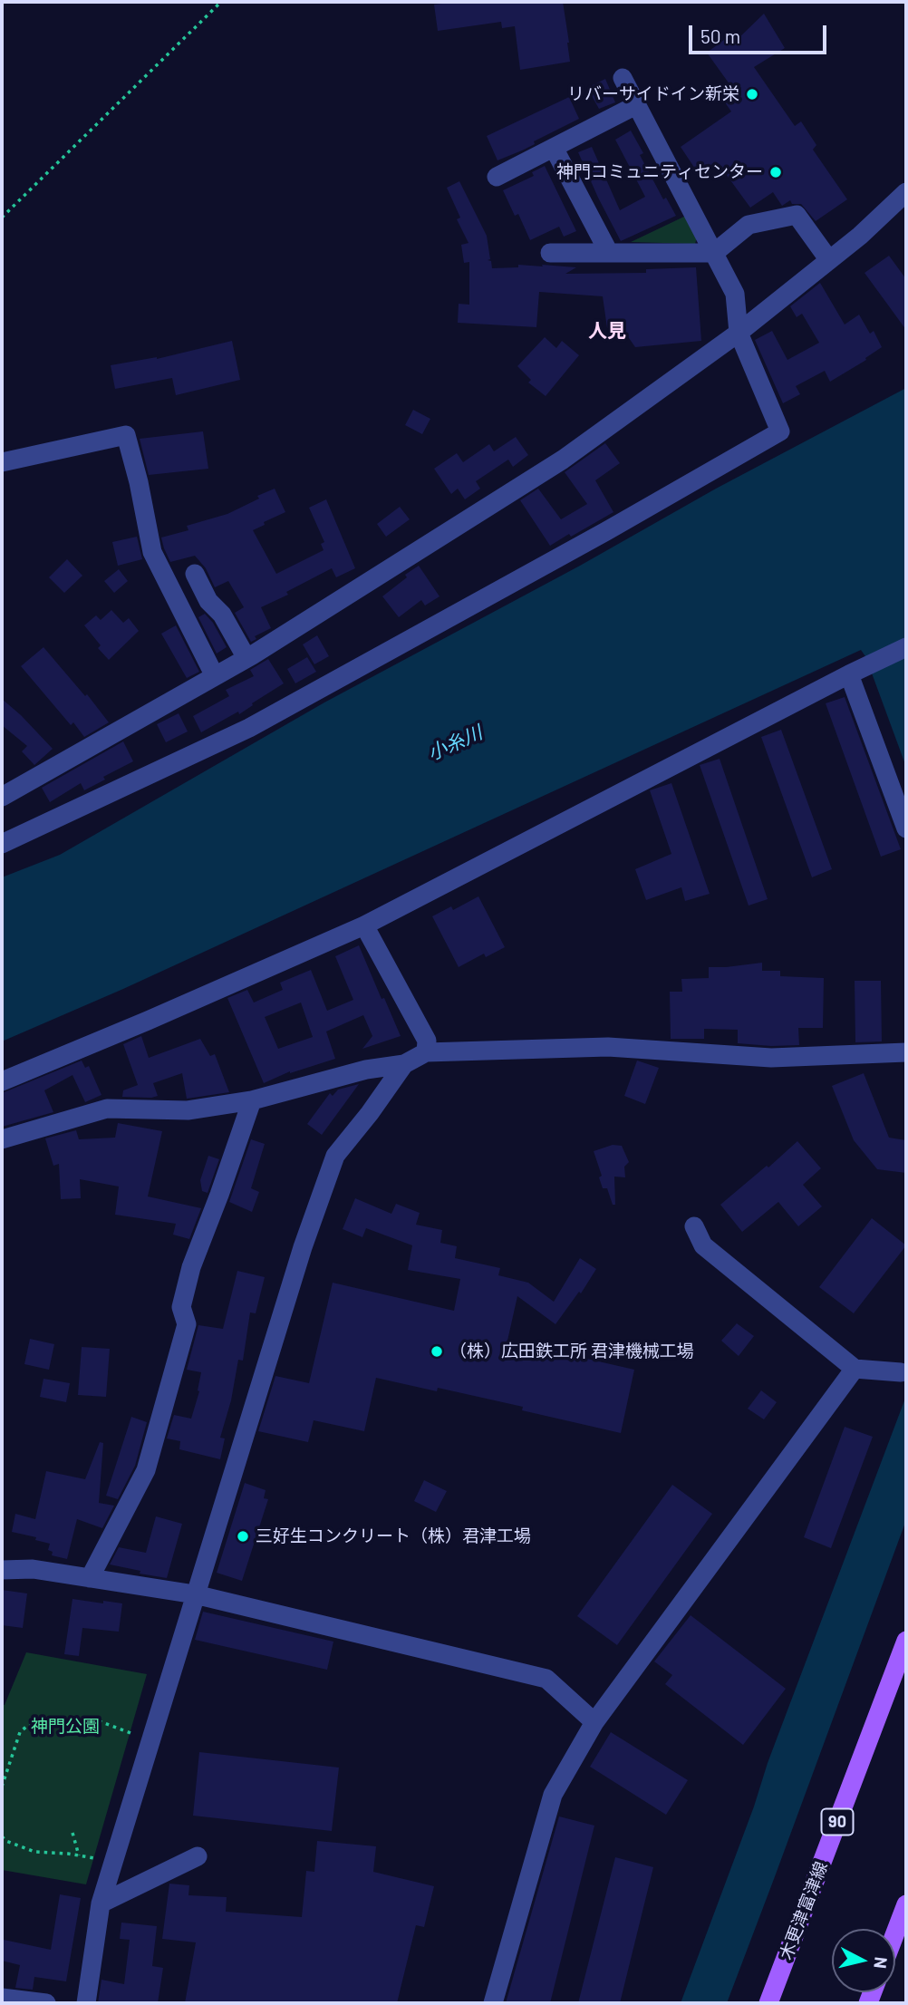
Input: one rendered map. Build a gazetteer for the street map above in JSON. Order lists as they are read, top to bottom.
{
  "streets": {
    "main road": ["90", "木更津富津線"]
  },
  "districts": ["人見"],
  "water": ["小糸川"],
  "parks": ["神門公園"],
  "places": [
    "リバーサイドイン新栄",
    "神門コミュニティセンター",
    "（株）広田鉄工所 君津機械工場",
    "三好生コンクリート（株）君津工場"
  ],
  "scale_bar": "50 m",
  "north": "right"
}
